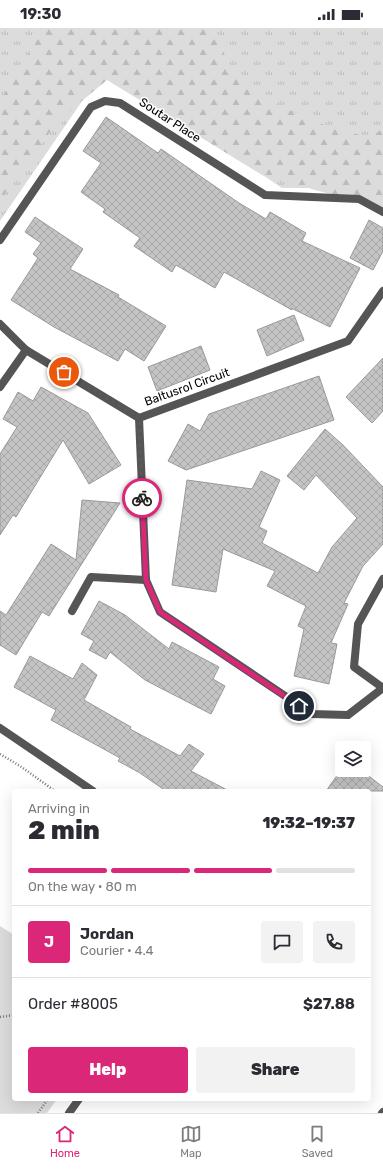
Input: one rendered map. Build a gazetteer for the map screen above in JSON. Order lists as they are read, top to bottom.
{
  "streets": {
    "street": ["Soutar Place", "Baltusrol Circuit"]
  },
  "page": {
    "status": "19:30",
    "heading": ["2 min", "Arriving in", "19:32–19:37"],
    "panel": [
      "Jordan",
      "Courier · 4.4",
      "Order #8005",
      "$27.88"
    ],
    "bar": "On the way · 80 m",
    "round": "J",
    "buttons": ["Help", "Share"],
    "tabs": ["Home", "Map", "Saved"]
  }
}
